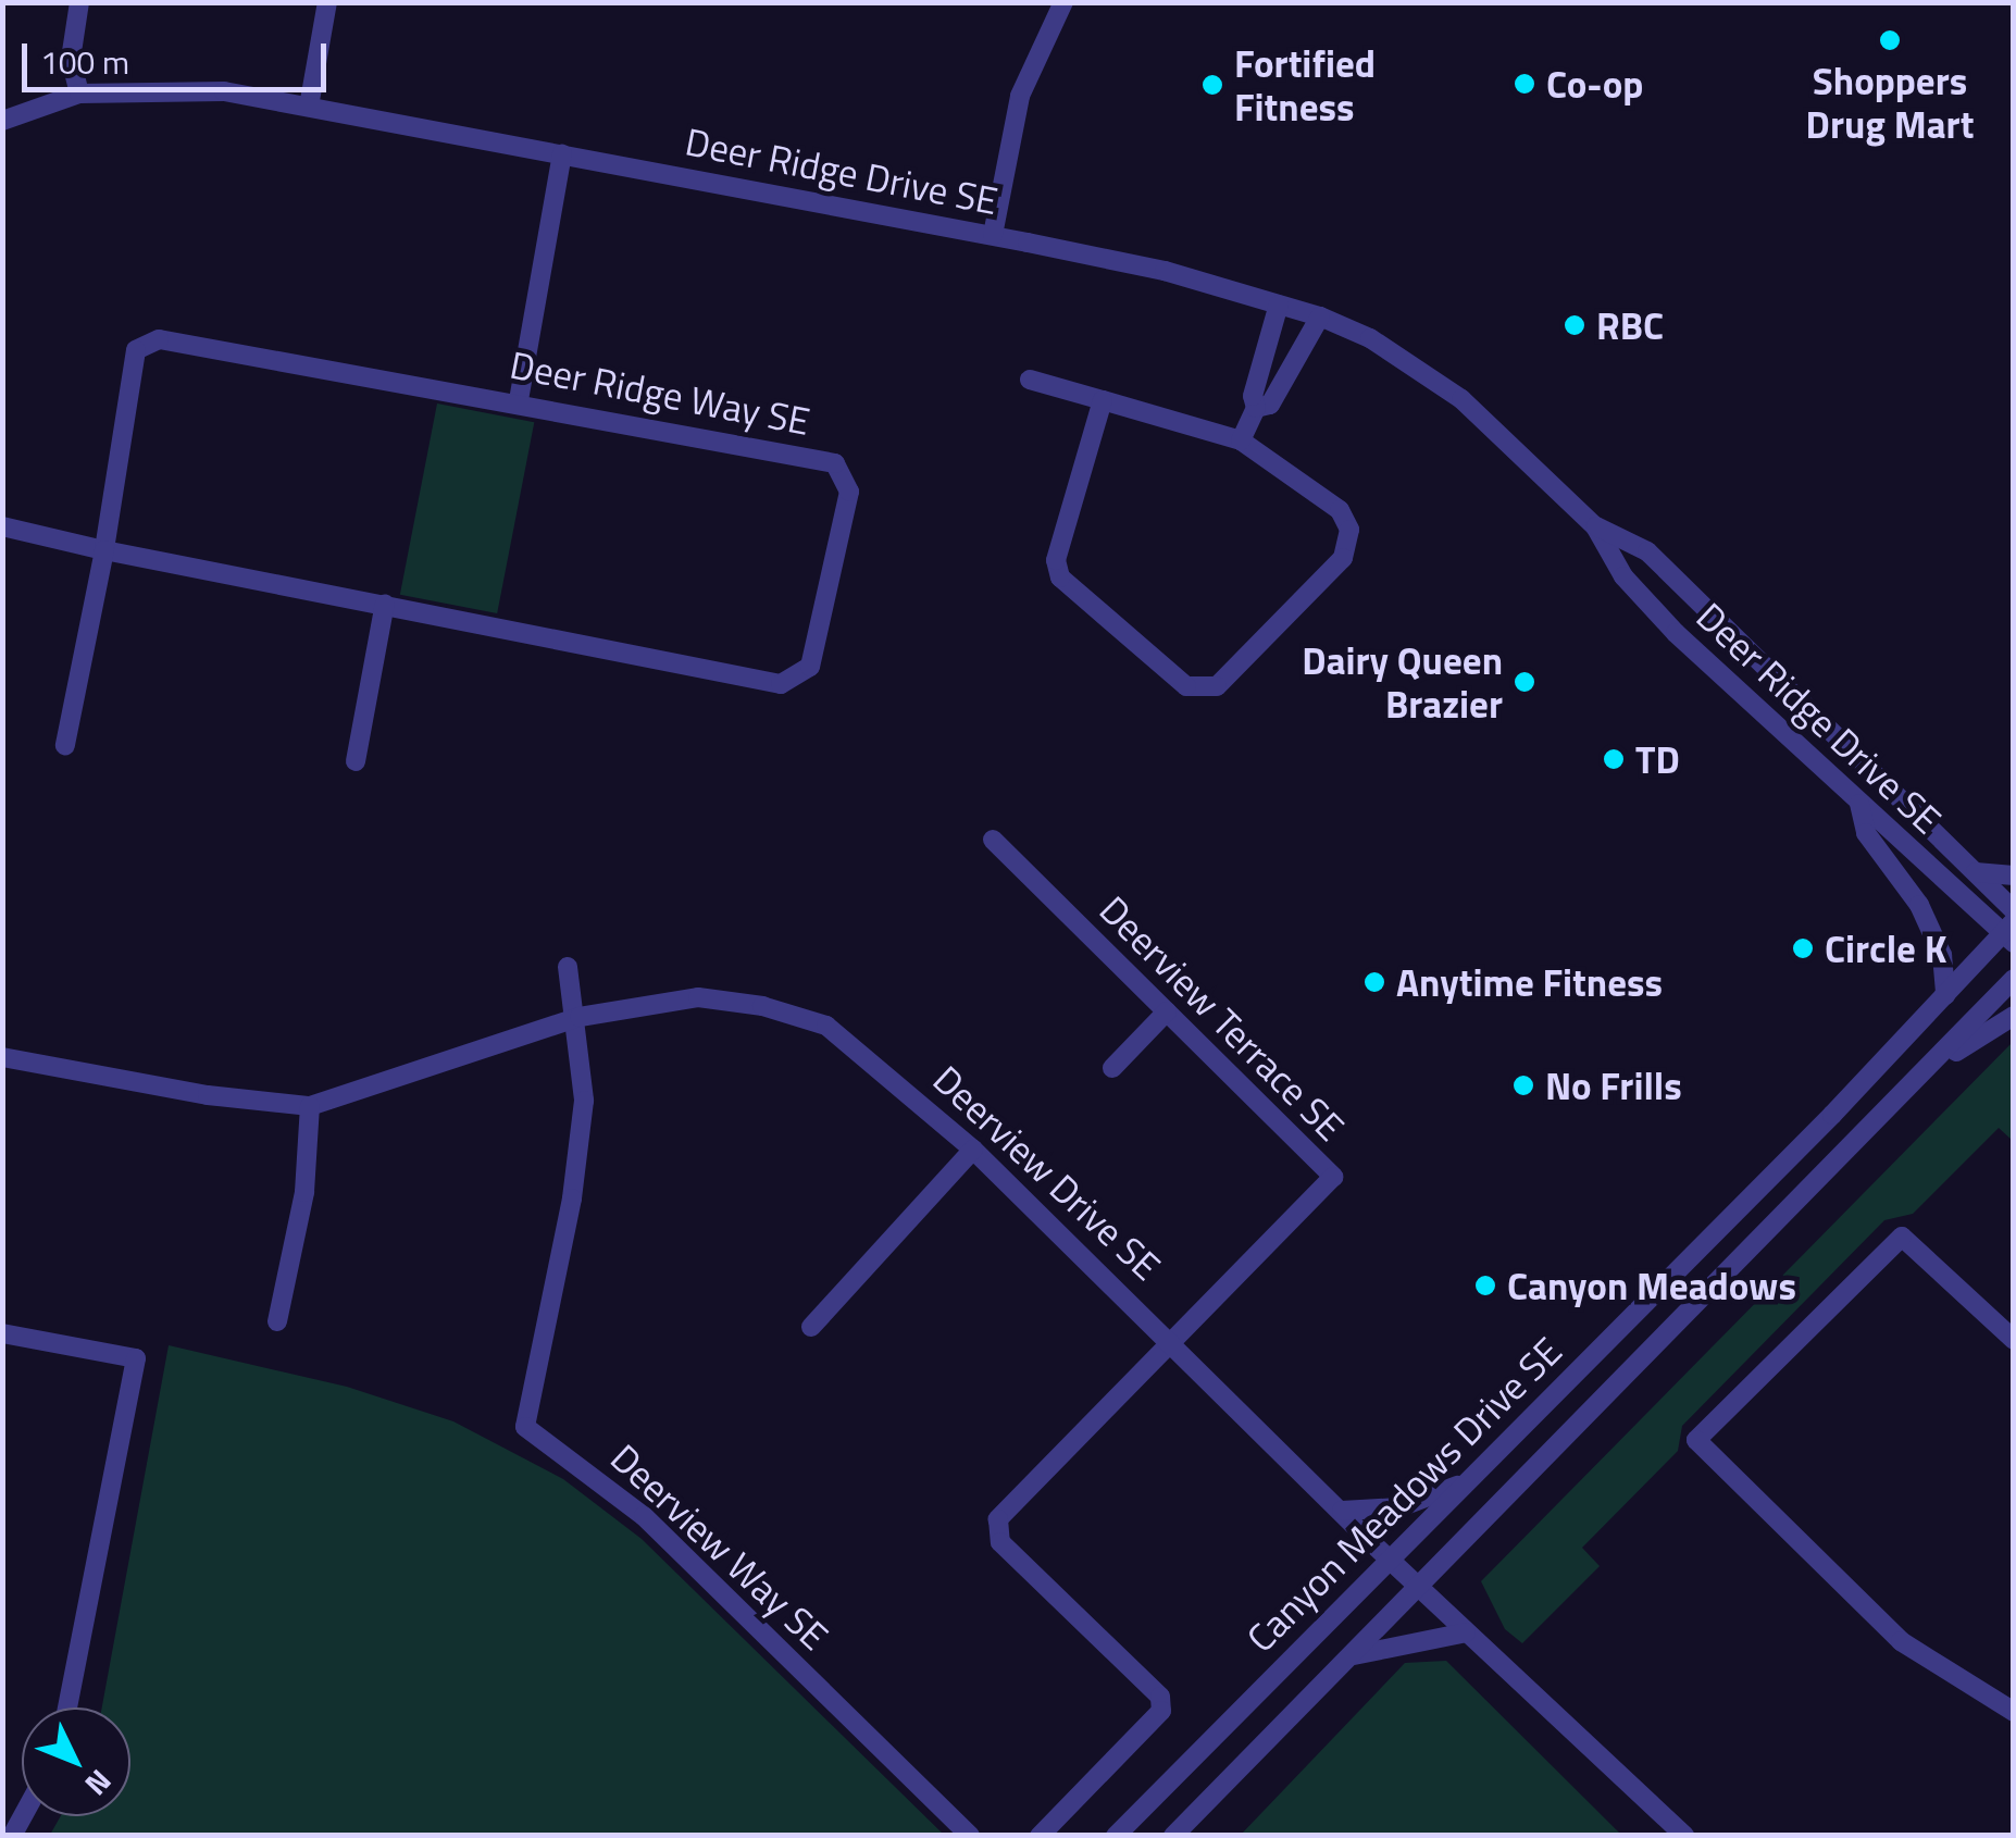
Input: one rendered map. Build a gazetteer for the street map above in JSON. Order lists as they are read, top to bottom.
{
  "streets": {
    "street": [
      "Deer Ridge Drive SE",
      "Deer Ridge Way SE",
      "Deerview Terrace SE",
      "Deerview Drive SE",
      "Canyon Meadows Drive SE",
      "Deerview Way SE"
    ]
  },
  "crossings": [
    ["Deer Ridge Drive SE", "Canyon Meadows Drive SE"],
    ["Deerview Terrace SE", "Deerview Drive SE"],
    ["Deerview Drive SE", "Canyon Meadows Drive SE"],
    ["Deerview Drive SE", "Deerview Way SE"]
  ],
  "places": [
    "Shoppers Drug Mart",
    "Co-op",
    "Fortified Fitness",
    "RBC",
    "Dairy Queen Brazier",
    "TD",
    "Circle K",
    "Anytime Fitness",
    "No Frills",
    "Canyon Meadows"
  ],
  "scale_bar": "100 m",
  "north": "bottom right"
}
